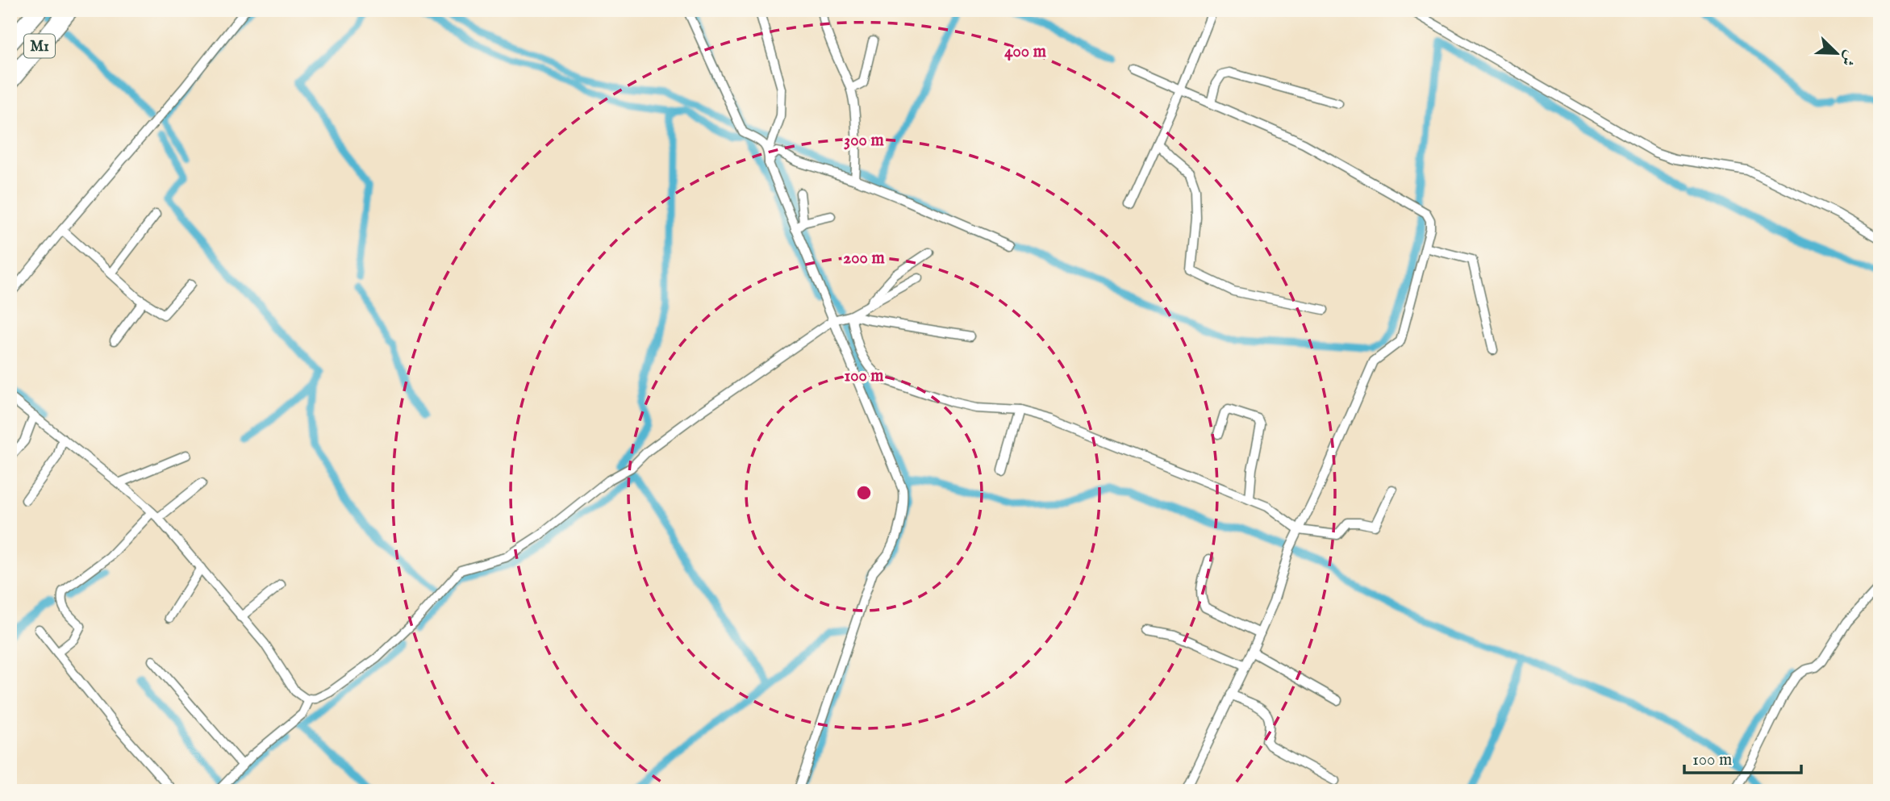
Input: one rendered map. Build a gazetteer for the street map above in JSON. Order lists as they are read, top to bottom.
{
  "streets": {
    "highway": ["M1"]
  },
  "scale_bar": "100 m",
  "north": "bottom right",
  "rings": [
    "400 m",
    "300 m",
    "200 m",
    "100 m"
  ]
}
